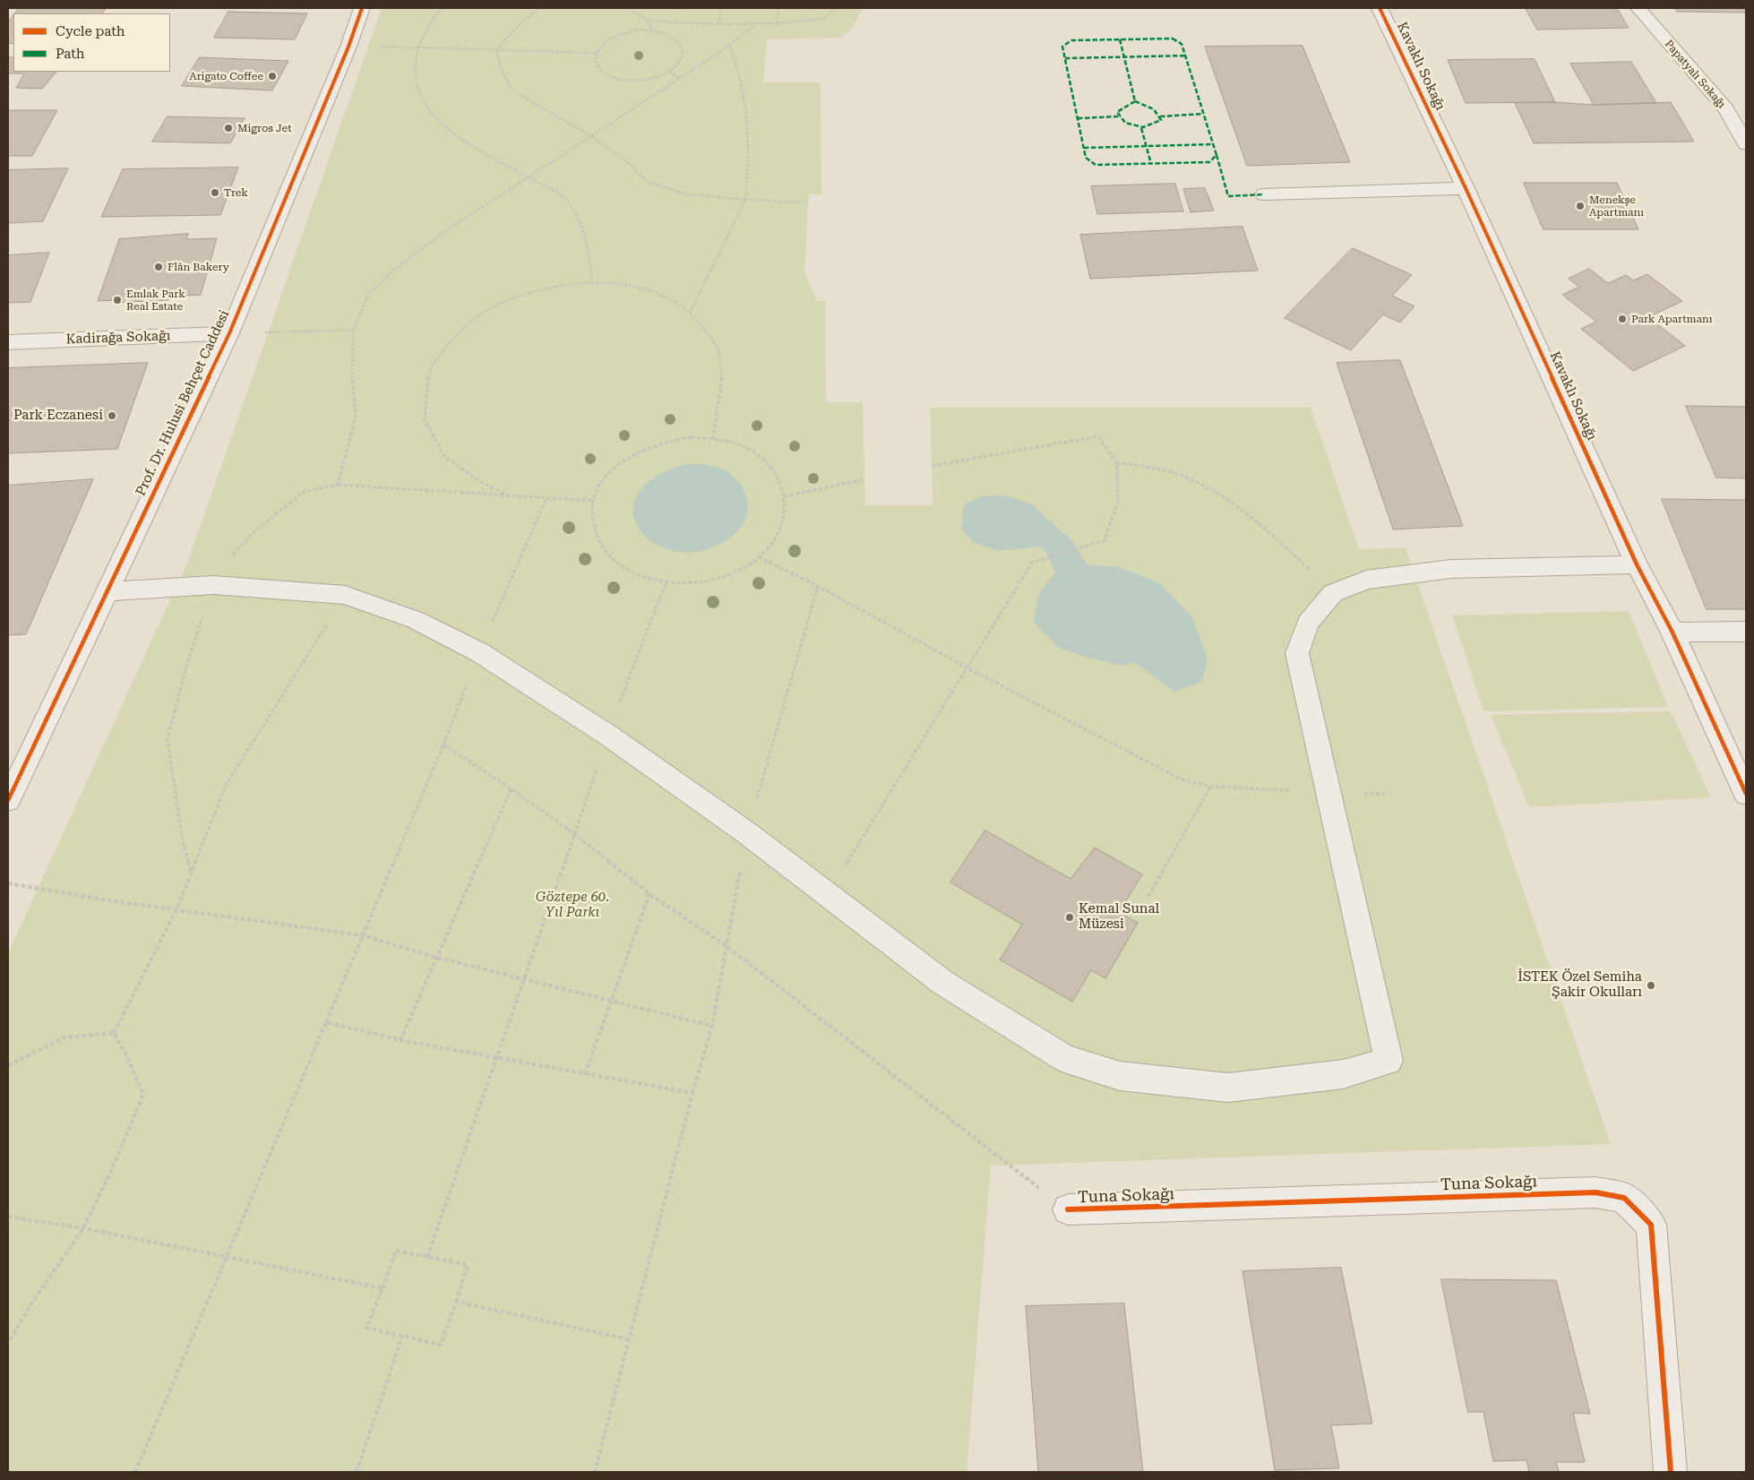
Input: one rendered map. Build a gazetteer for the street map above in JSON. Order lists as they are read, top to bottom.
{
  "streets": {
    "street": [
      "Kavaklı Sokağı",
      "Papatyalı Sokağı",
      "Kadirağa Sokağı",
      "Prof. Dr. Hulusi Behçet Caddesi",
      "Tuna Sokağı"
    ]
  },
  "crossings": [
    ["Kadirağa Sokağı", "Prof. Dr. Hulusi Behçet Caddesi"]
  ],
  "parks": ["Göztepe 60. Yıl Parkı"],
  "places": [
    "Arigato Coffee",
    "Migros Jet",
    "Trek",
    "Menekşe Apartmanı",
    "Flân Bakery",
    "Emlak Park Real Estate",
    "Park Apartmanı",
    "Park Eczanesi",
    "Kemal Sunal Müzesi",
    "İSTEK Özel Semiha Şakir Okulları"
  ],
  "legend": ["Cycle path", "Path"]
}
